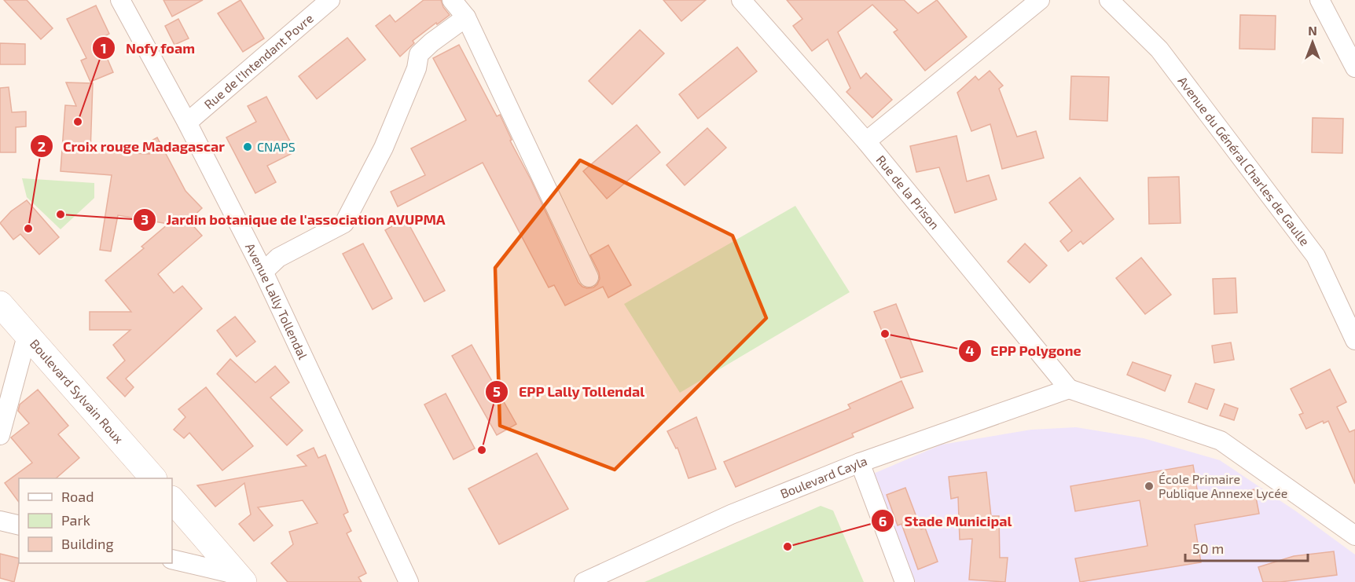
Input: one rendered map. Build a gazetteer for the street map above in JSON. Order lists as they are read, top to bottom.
{
  "streets": {
    "main road": ["Boulevard Sylvain Roux"],
    "street": [
      "Rue de l'Intendant Povre",
      "Avenue du Général Charles de Gaulle",
      "Rue de la Prison",
      "Avenue Lally Tollendal",
      "Boulevard Cayla"
    ]
  },
  "crossings": [
    ["Rue de l'Intendant Povre", "Avenue Lally Tollendal"],
    ["Rue de la Prison", "Boulevard Cayla"]
  ],
  "places": [
    "Nofy foam",
    "CNAPS",
    "Jardin botanique de l'association AVUPMA",
    "Croix rouge Madagascar",
    "EPP Polygone",
    "EPP Lally Tollendal",
    "École Primaire Publique Annexe Lycée",
    "Stade Municipal"
  ],
  "legend": ["Road", "Park", "Building"],
  "scale_bar": "50 m",
  "north": "top"
}
